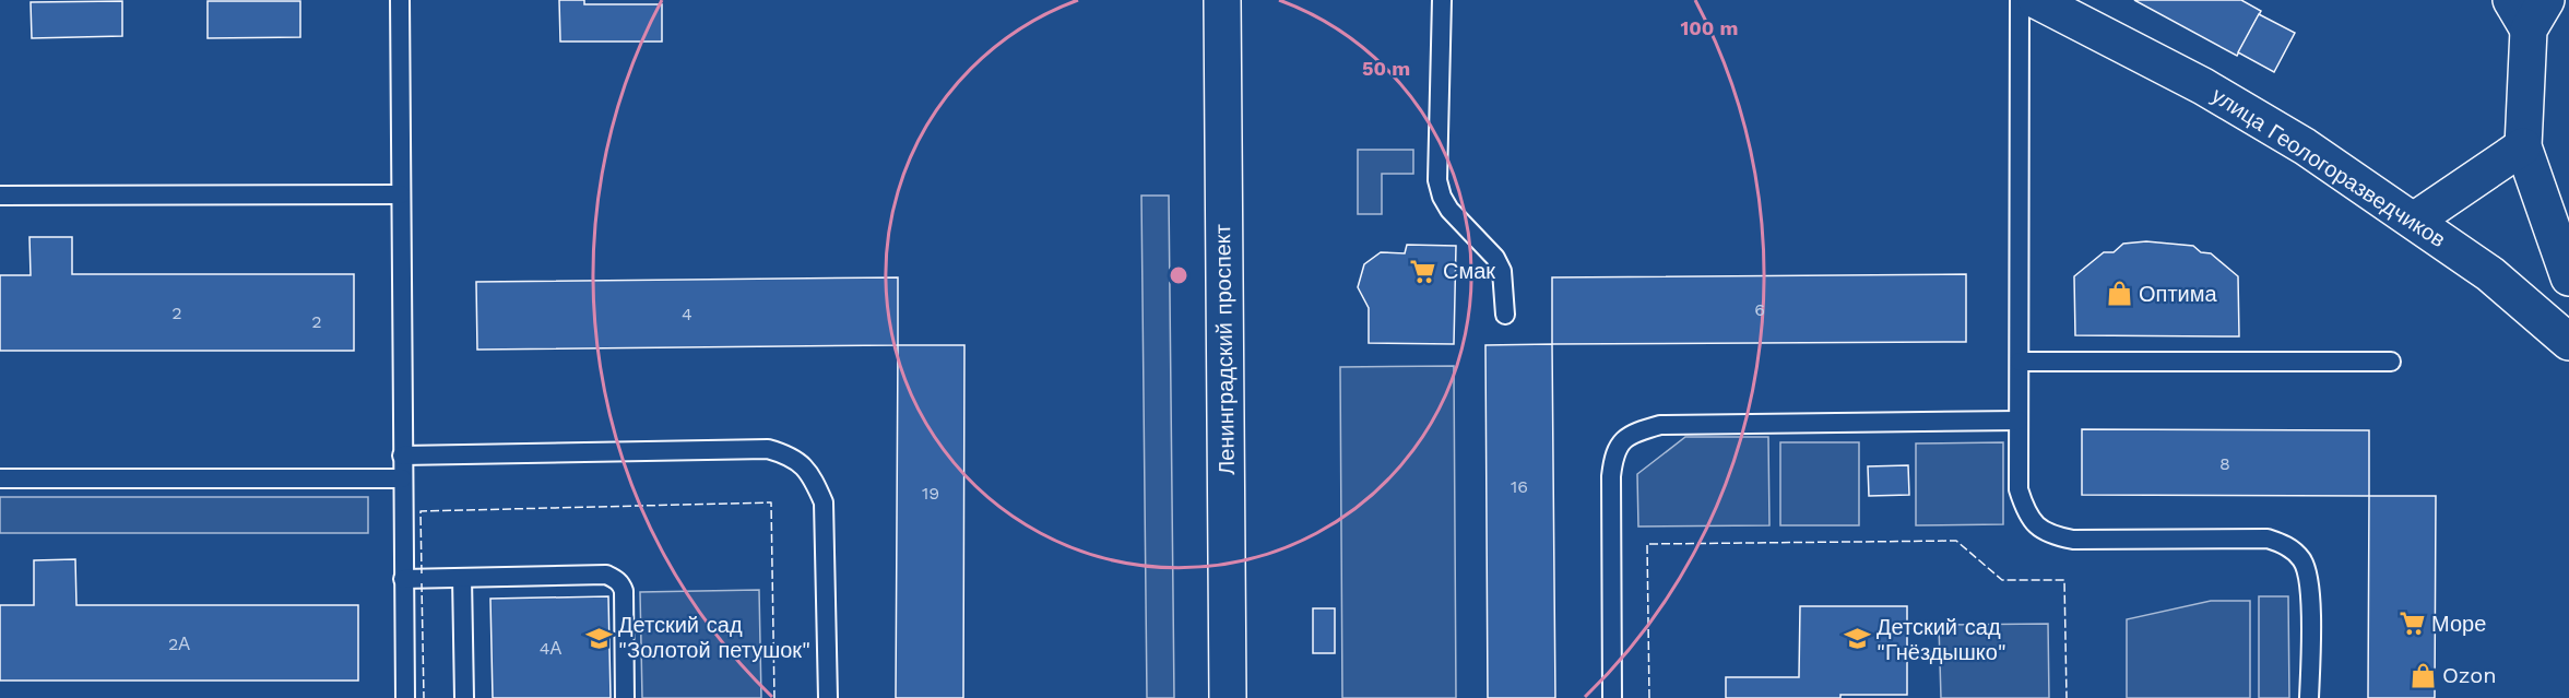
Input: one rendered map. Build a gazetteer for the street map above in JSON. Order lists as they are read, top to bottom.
{
  "streets": {
    "street": ["улица Геологоразведчиков", "Ленинградский проспект"]
  },
  "places": {
    "supermarket": ["Смак", "Море"],
    "shop": ["Оптима", "Ozon"],
    "school or university": ["Детский сад \"Золотой петушок\"", "Детский сад \"Гнёздышко\""]
  },
  "house_numbers": [
    "6",
    "2",
    "4",
    "2",
    "8",
    "16",
    "19",
    "2А",
    "4А"
  ],
  "rings": ["100 m", "50 m"]
}
